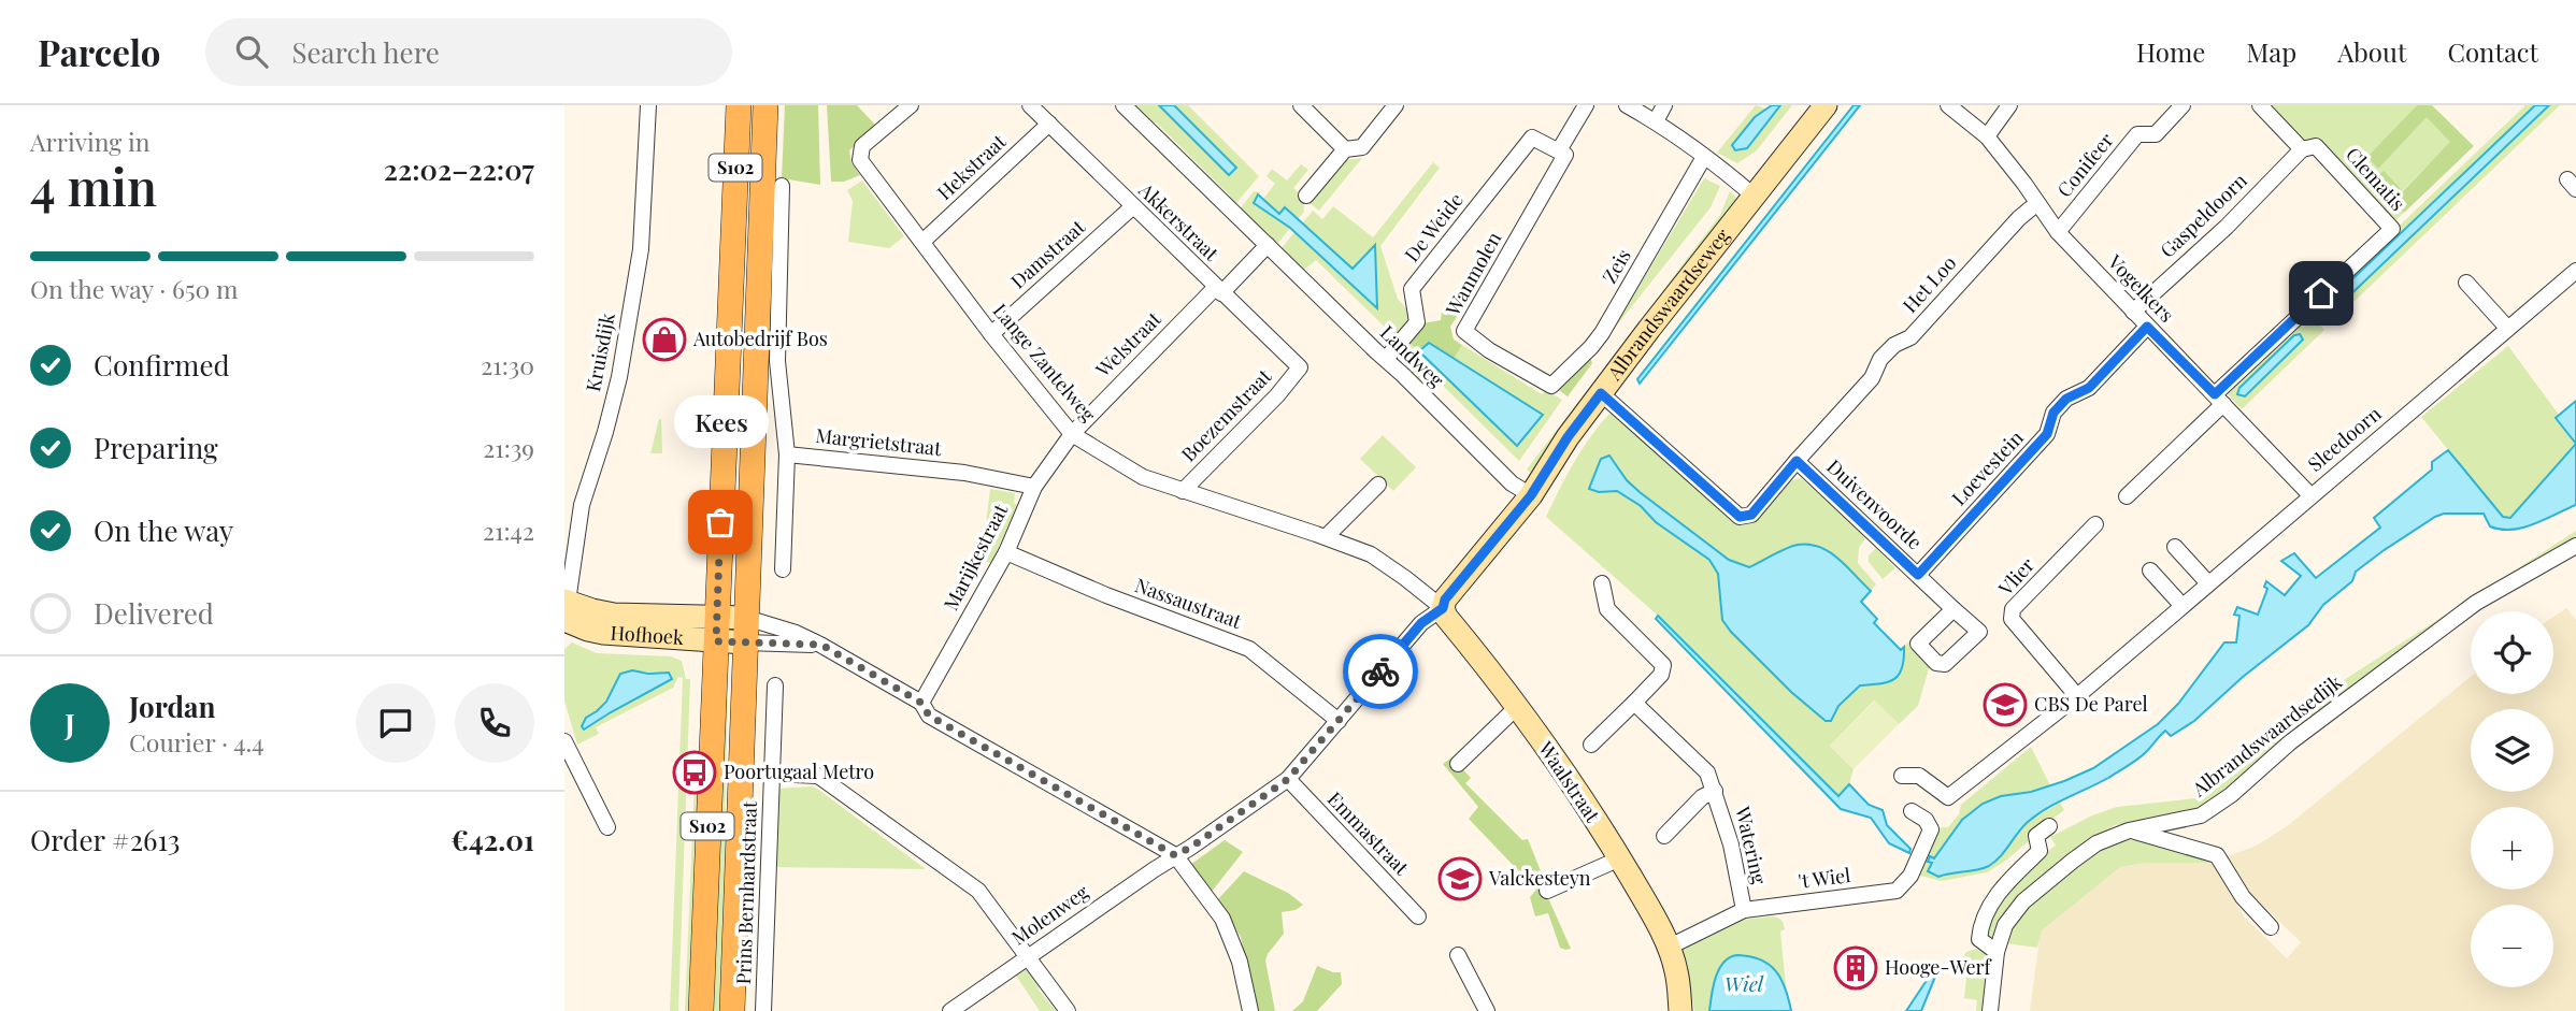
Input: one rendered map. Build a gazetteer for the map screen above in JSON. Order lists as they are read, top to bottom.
{
  "streets": {
    "main road": ["S102"],
    "street": [
      "Conifeer",
      "Hekstraat",
      "Clematis",
      "Gaspeldoorn",
      "Akkerstraat",
      "De Weide",
      "Damstraat",
      "Zeis",
      "Wanmolen",
      "Het Loo",
      "Vogelkers",
      "Albrandswaardseweg",
      "Welstraat",
      "Kruisdijk",
      "Landweg",
      "Lange Zantelweg",
      "Boezemstraat",
      "Sleedoorn",
      "Margrietstraat",
      "Loevestein",
      "Duivenvoorde",
      "Marijkestraat",
      "Vlier",
      "Nassaustraat",
      "Hofhoek",
      "Albrandswaardsedijk",
      "Waalstraat",
      "Emmastraat",
      "Watering",
      "'t Wiel",
      "Prins Bernhardstraat",
      "Molenweg"
    ]
  },
  "crossings": [
    ["Conifeer", "Vogelkers"],
    ["S102", "Hofhoek"],
    ["Hekstraat", "Akkerstraat"],
    ["Hekstraat", "Lange Zantelweg"],
    ["Clematis", "Gaspeldoorn"],
    ["Clematis", "Vogelkers"],
    ["Gaspeldoorn", "Vogelkers"],
    ["Akkerstraat", "Damstraat"],
    ["Akkerstraat", "Welstraat"],
    ["Akkerstraat", "Boezemstraat"],
    ["De Weide", "Wanmolen"],
    ["De Weide", "Landweg"],
    ["Damstraat", "Lange Zantelweg"],
    ["Zeis", "Wanmolen"],
    ["Het Loo", "Vogelkers"],
    ["Het Loo", "Duivenvoorde"],
    ["Vogelkers", "Sleedoorn"],
    ["Vogelkers", "Loevestein"],
    ["Albrandswaardseweg", "Landweg"],
    ["Albrandswaardseweg", "Lange Zantelweg"],
    ["Albrandswaardseweg", "Duivenvoorde"],
    ["Albrandswaardseweg", "Nassaustraat"],
    ["Albrandswaardseweg", "Waalstraat"],
    ["Albrandswaardseweg", "Emmastraat"],
    ["Albrandswaardseweg", "Molenweg"],
    ["Welstraat", "Lange Zantelweg"],
    ["Welstraat", "Marijkestraat"],
    ["Kruisdijk", "Hofhoek"],
    ["Lange Zantelweg", "Boezemstraat"],
    ["Lange Zantelweg", "Marijkestraat"],
    ["Lange Zantelweg", "Waalstraat"],
    ["Sleedoorn", "Vlier"],
    ["Margrietstraat", "Marijkestraat"],
    ["Loevestein", "Duivenvoorde"],
    ["Marijkestraat", "Nassaustraat"],
    ["Waalstraat", "'t Wiel"],
    ["Watering", "'t Wiel"]
  ],
  "water": ["Wiel"],
  "places": {
    "shop": ["Autobedrijf Bos"],
    "other": ["Kees"],
    "school or university": ["CBS De Parel", "Valckesteyn"],
    "bus stop": ["Poortugaal Metro"],
    "building": ["Hooge-Werf"]
  },
  "page": {
    "header": "Parcelo",
    "search": "Search here",
    "nav": [
      "Home",
      "Map",
      "About",
      "Contact"
    ],
    "heading": ["4 min", "Arriving in", "22:02–22:07"],
    "panel": [
      "Jordan",
      "Courier · 4.4",
      "Order #2613",
      "€42.01"
    ],
    "bar": "On the way · 650 m",
    "list": [
      ["Confirmed", "21:30"],
      ["Preparing", "21:39"],
      ["On the way", "21:42"],
      "Delivered"
    ],
    "bubble": "Kees",
    "map_buttons": ["+", "−"],
    "round": "J"
  }
}
